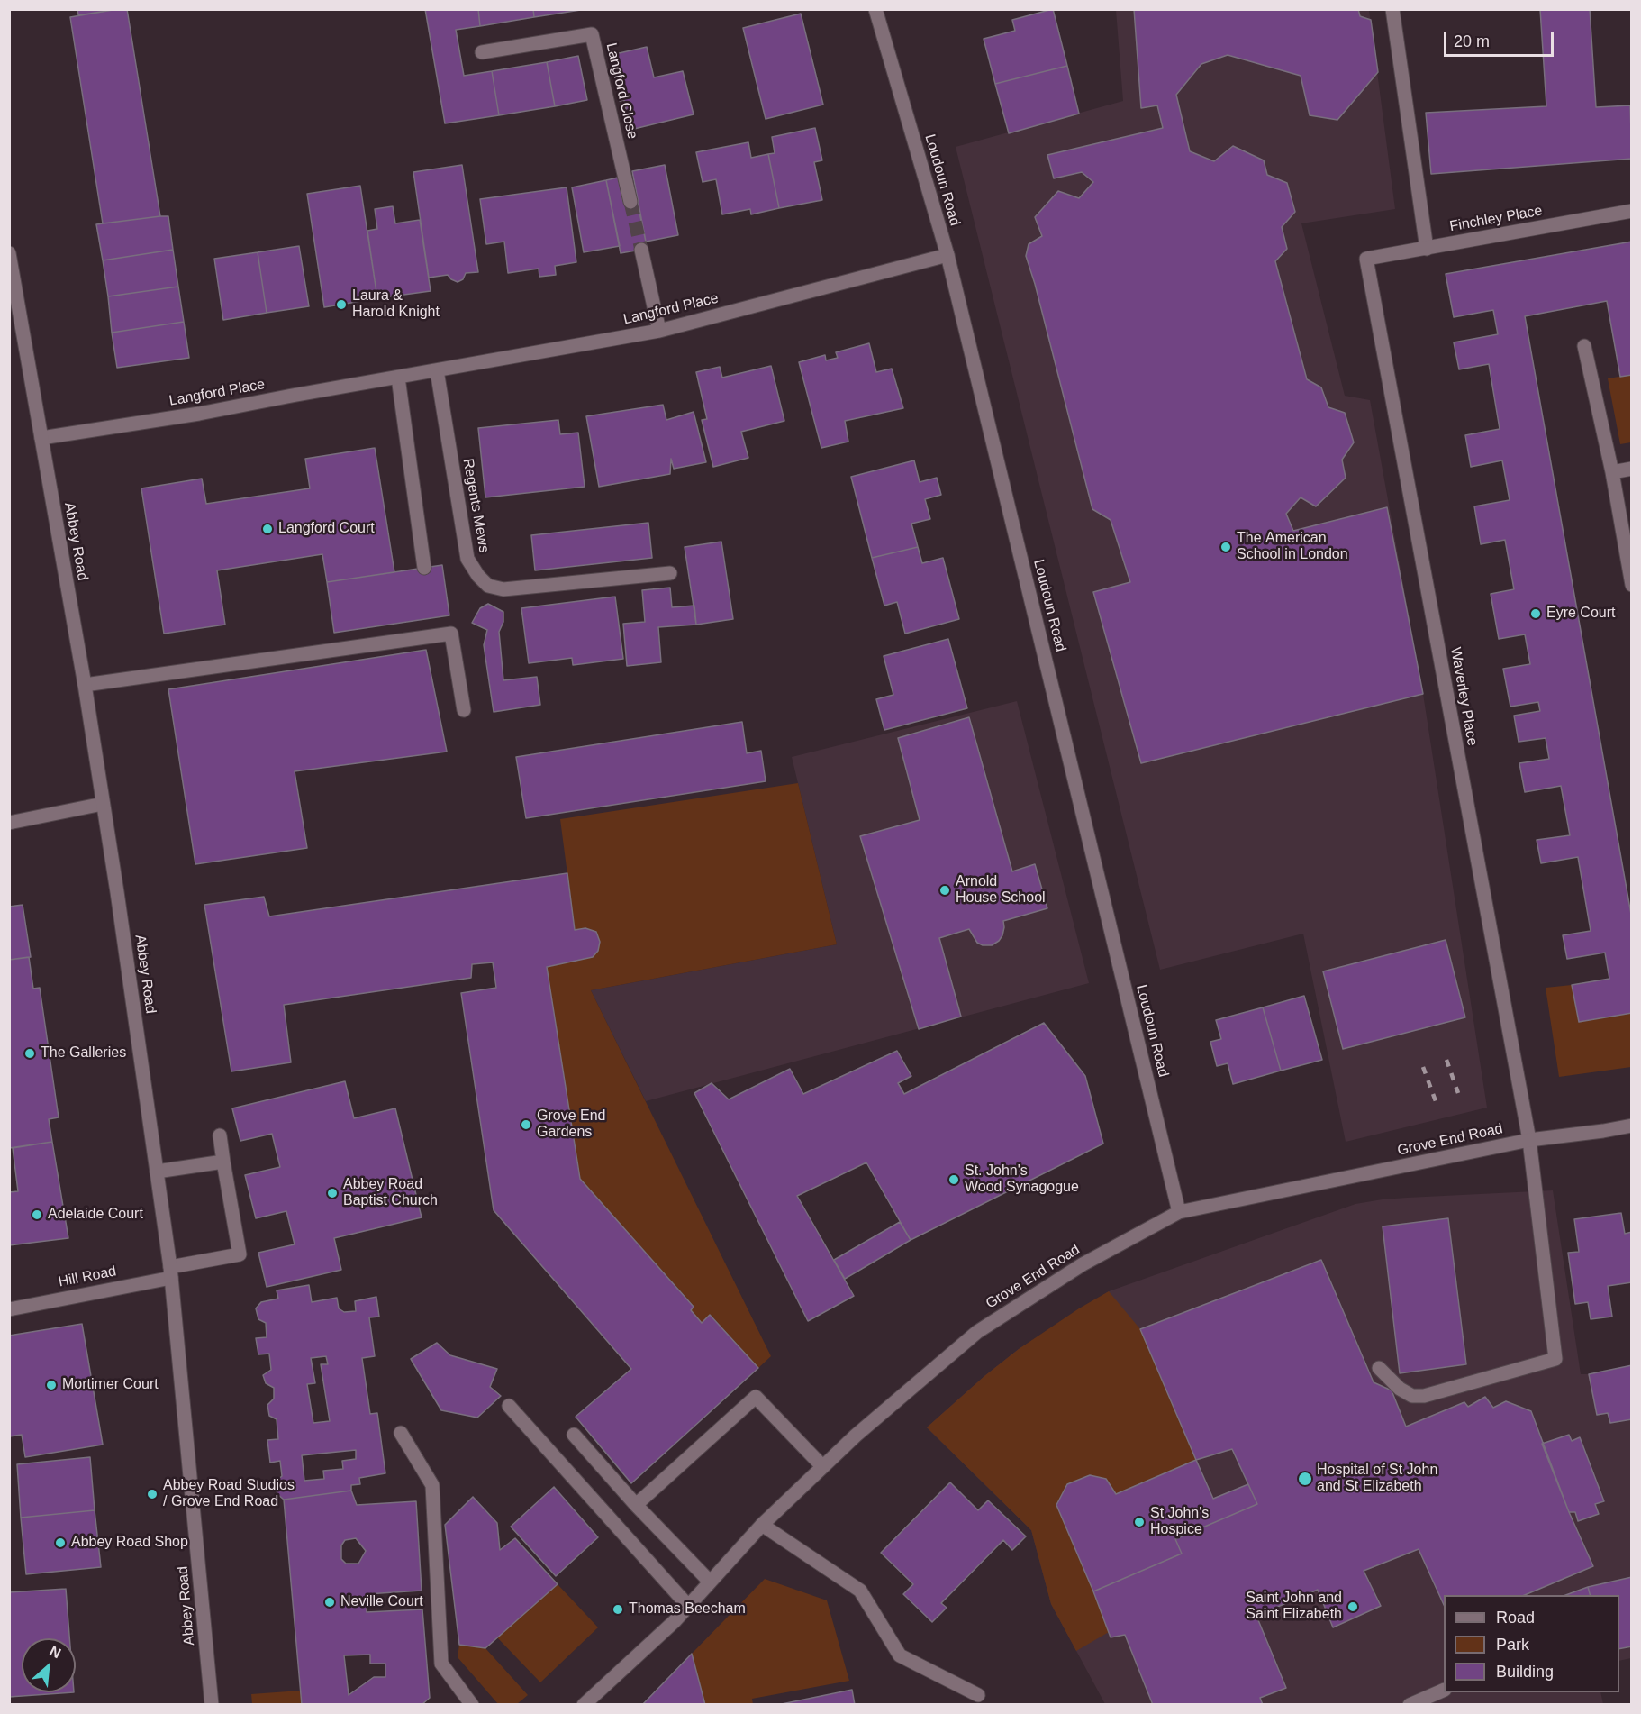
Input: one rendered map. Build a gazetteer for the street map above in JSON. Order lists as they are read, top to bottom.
{
  "streets": {
    "street": [
      "Langford Close",
      "Loudoun Road",
      "Finchley Place",
      "Langford Place",
      "Regents Mews",
      "Abbey Road",
      "Waverley Place",
      "Grove End Road",
      "Hill Road"
    ]
  },
  "crossings": [
    ["Loudoun Road", "Langford Place"],
    ["Loudoun Road", "Grove End Road"],
    ["Finchley Place", "Waverley Place"],
    ["Langford Place", "Regents Mews"],
    ["Langford Place", "Abbey Road"],
    ["Abbey Road", "Hill Road"],
    ["Waverley Place", "Grove End Road"]
  ],
  "places": [
    "Laura & Harold Knight",
    "Langford Court",
    "The American School in London",
    "Eyre Court",
    "Arnold House School",
    "The Galleries",
    "Grove End Gardens",
    "St. John's Wood Synagogue",
    "Abbey Road Baptist Church",
    "Adelaide Court",
    "Mortimer Court",
    "Hospital of St John and St Elizabeth",
    "Abbey Road Studios / Grove End Road",
    "St John's Hospice",
    "Abbey Road Shop",
    "Neville Court",
    "Saint John and Saint Elizabeth",
    "Thomas Beecham"
  ],
  "legend": ["Road", "Park", "Building"],
  "scale_bar": "20 m",
  "north": "top right"
}
